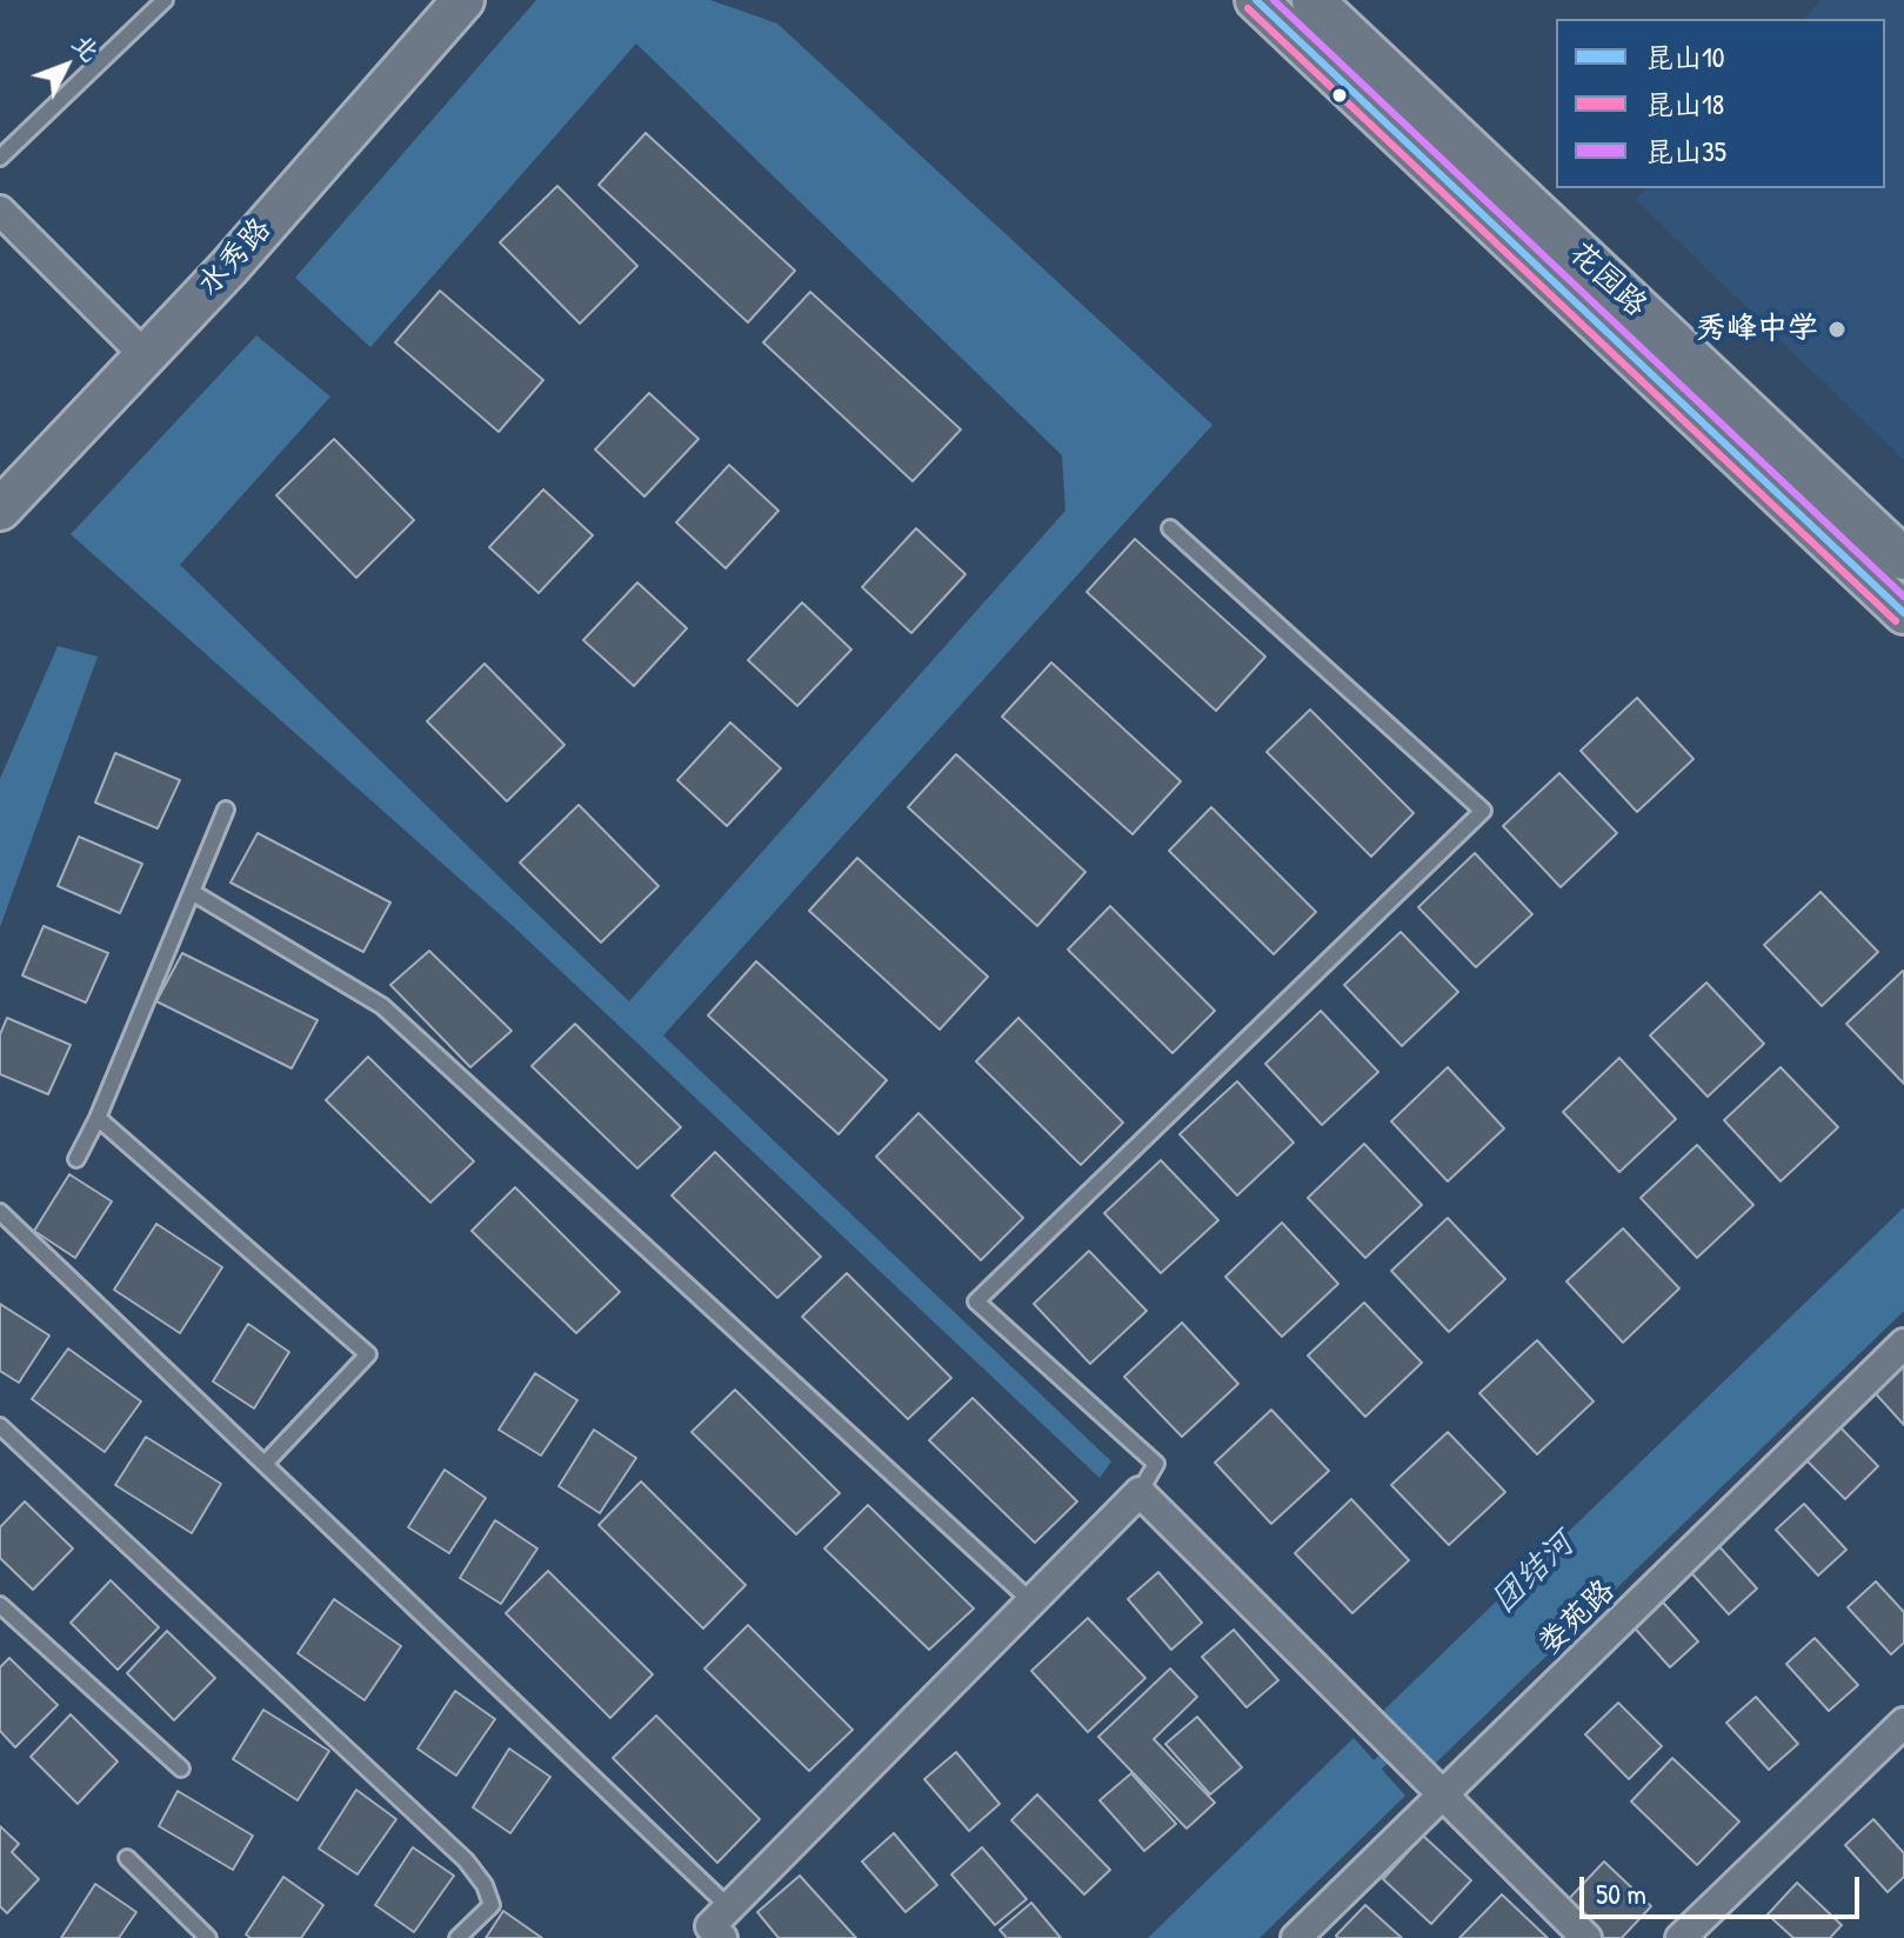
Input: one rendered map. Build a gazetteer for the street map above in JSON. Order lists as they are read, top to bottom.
{
  "streets": {
    "main road": ["水秀路", "花园路"],
    "street": ["娄苑路"]
  },
  "water": ["团结河"],
  "places": ["秀峰中学"],
  "lines": ["transit line 昆山10", "transit line 昆山35", "transit line 昆山18"],
  "legend": ["昆山10", "昆山18", "昆山35"],
  "scale_bar": "50 m",
  "north": "top right"
}
